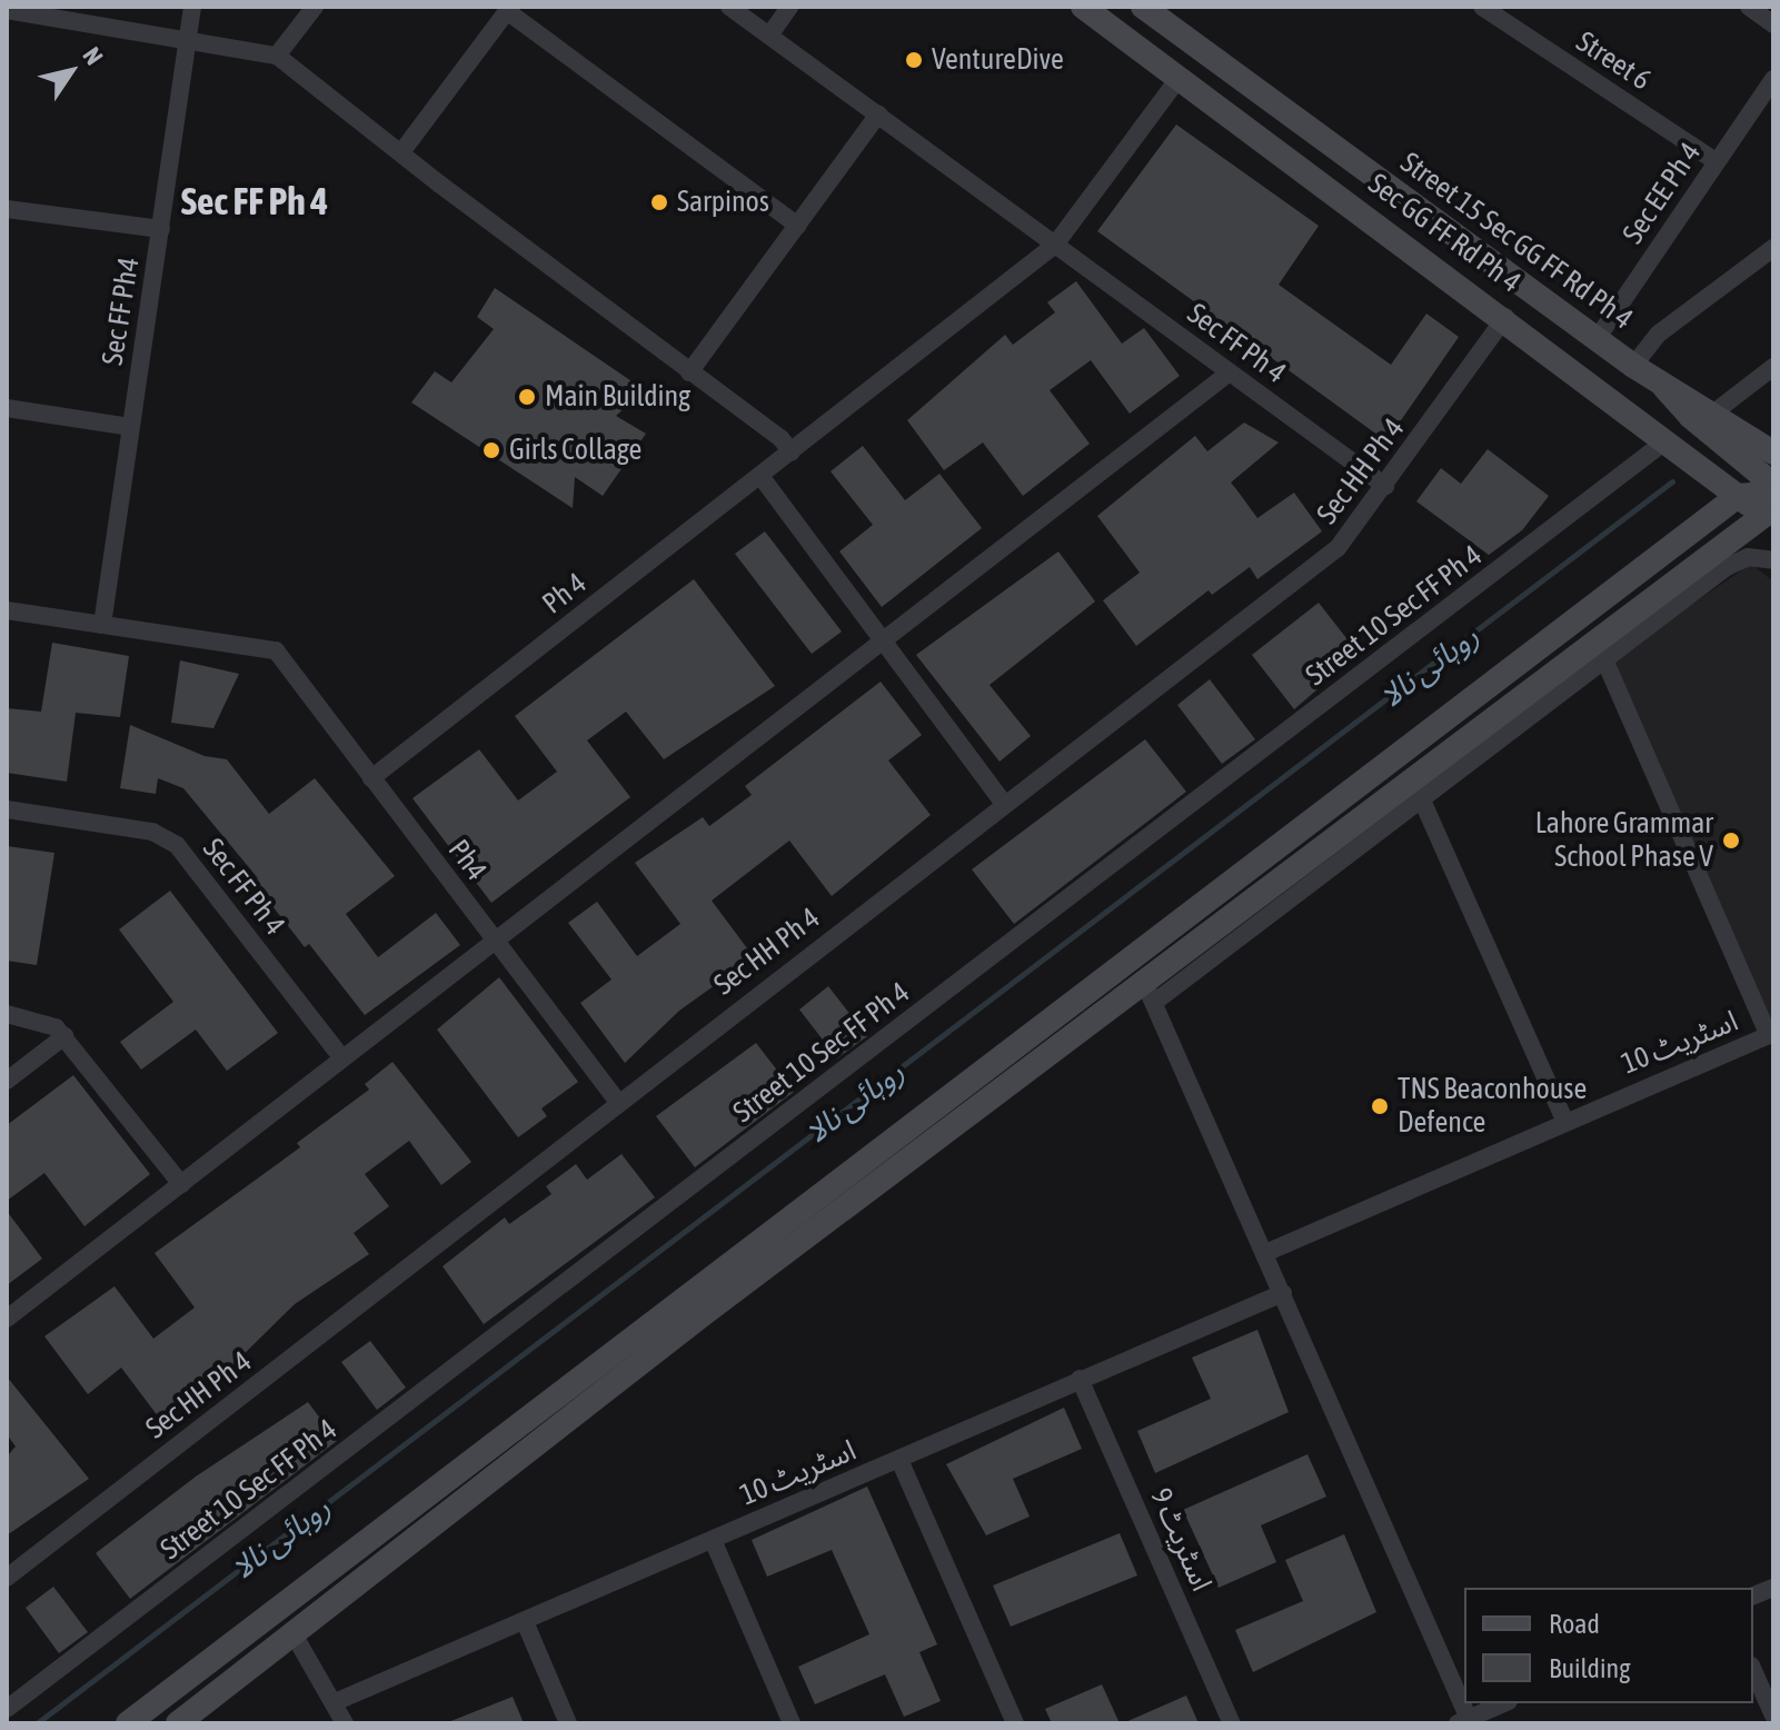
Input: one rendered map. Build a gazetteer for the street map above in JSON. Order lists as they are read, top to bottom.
{
  "streets": {
    "main road": ["Sec GG FF Rd Ph 4", "Street 15 Sec GG FF Rd Ph 4"],
    "street": [
      "Street 6",
      "Sec EE Ph 4",
      "Sec FF Ph4",
      "Sec FF Ph 4",
      "Sec HH Ph 4",
      "Ph 4",
      "Street 10 Sec FF Ph 4",
      "Ph4",
      "اسٹریٹ 10",
      "اسٹریٹ 9"
    ]
  },
  "crossings": [
    ["Street 6", "Sec EE Ph 4"],
    ["Sec EE Ph 4", "Street 15 Sec GG FF Rd Ph 4"],
    ["Sec GG FF Rd Ph 4", "Sec HH Ph 4"],
    ["Sec GG FF Rd Ph 4", "Street 10 Sec FF Ph 4"],
    ["Sec FF Ph4", "Ph4"],
    ["Sec FF Ph 4", "Sec HH Ph 4"],
    ["Sec FF Ph 4", "Ph 4"],
    ["Sec HH Ph 4", "Ph4"],
    ["Ph 4", "Ph4"],
    ["اسٹریٹ 10", "اسٹریٹ 9"]
  ],
  "districts": ["Sec FF Ph 4"],
  "water": ["روہائی نالا"],
  "places": [
    "VentureDive",
    "Sarpinos",
    "Main Building",
    "Girls Collage",
    "Lahore Grammar School Phase V",
    "TNS Beaconhouse Defence"
  ],
  "legend": ["Road", "Building"],
  "north": "top right"
}
